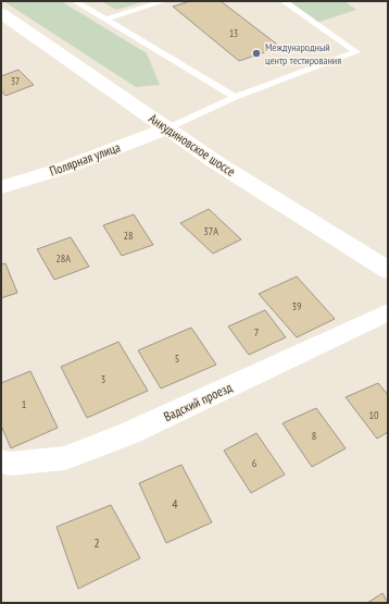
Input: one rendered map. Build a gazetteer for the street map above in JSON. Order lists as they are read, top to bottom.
{
  "streets": {
    "main road": ["Анкудиновское шоссе", "Полярная улица"],
    "street": ["Вадский проезд"]
  },
  "crossings": [
    ["Анкудиновское шоссе", "Полярная улица"]
  ],
  "places": ["Международный центр тестирования"],
  "house_numbers": [
    "13",
    "37",
    "37А",
    "28",
    "28А",
    "39",
    "7",
    "5",
    "3",
    "1",
    "10",
    "8",
    "6",
    "4",
    "2"
  ]
}
